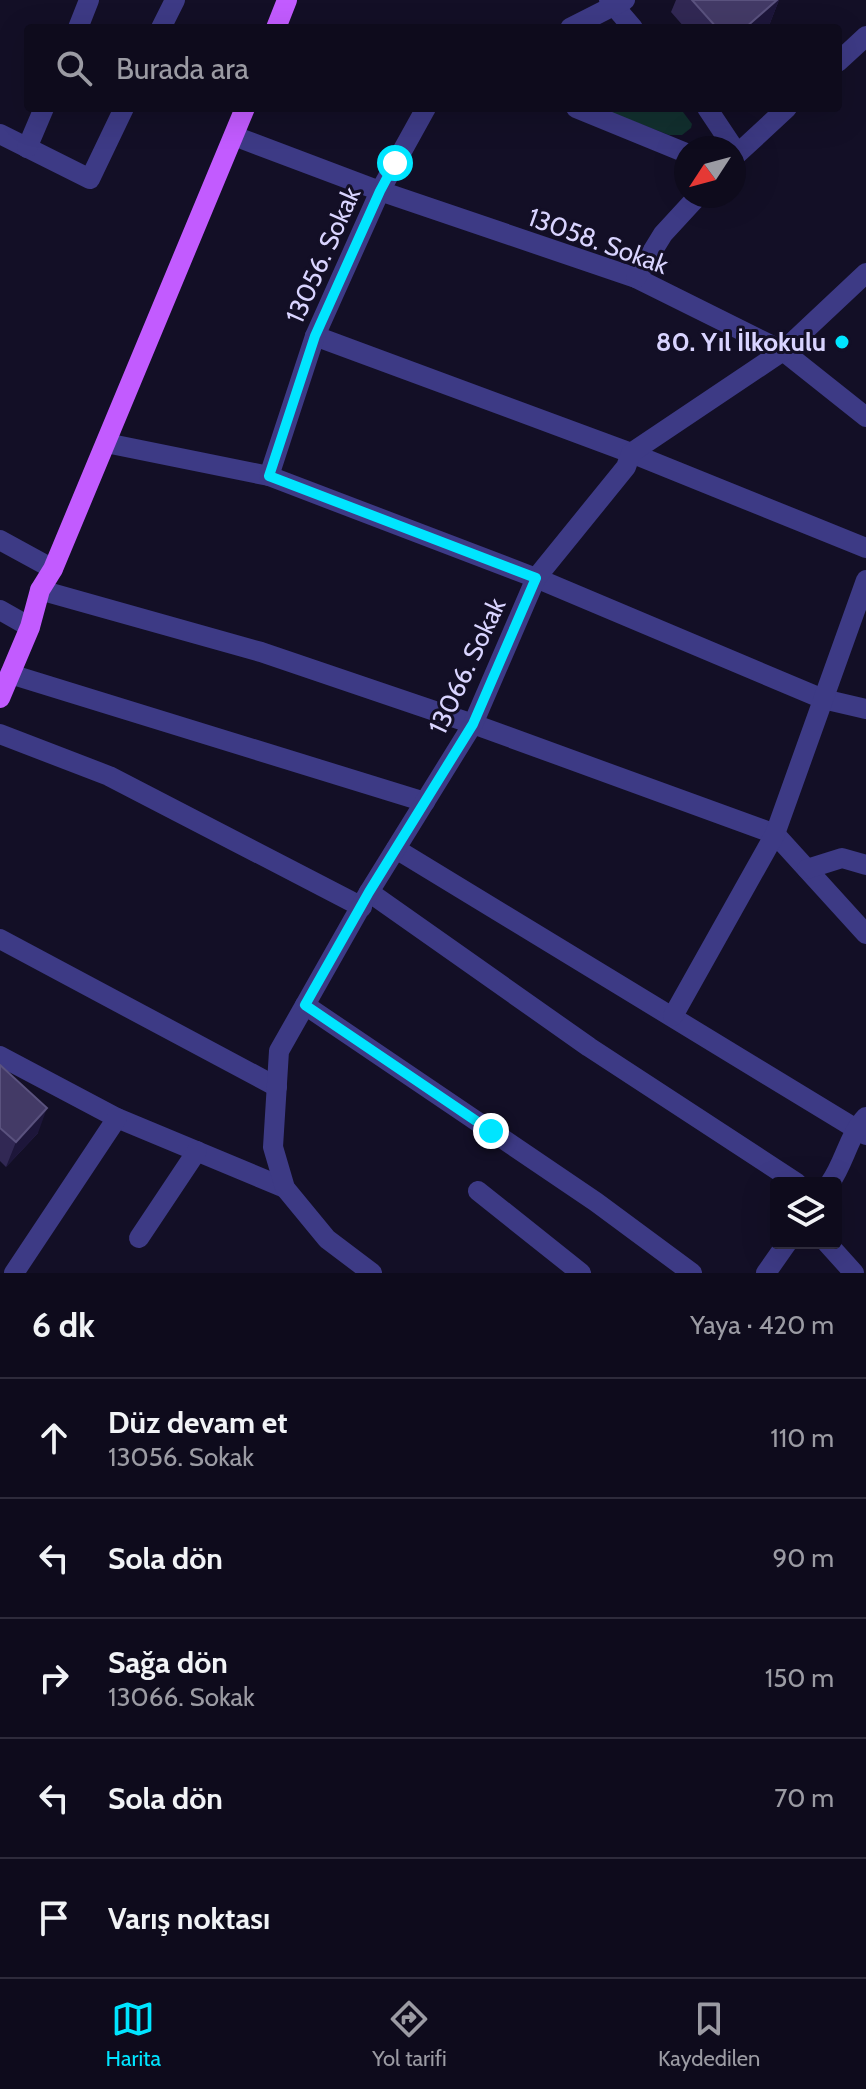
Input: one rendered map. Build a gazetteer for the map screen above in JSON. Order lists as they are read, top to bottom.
{
  "streets": {
    "street": ["13058. Sokak", "13056. Sokak", "13066. Sokak"]
  },
  "crossings": [
    ["13058. Sokak", "13056. Sokak"],
    ["13058. Sokak", "13066. Sokak"]
  ],
  "places": ["80. Yıl İlkokulu"],
  "north": "bottom left",
  "page": {
    "search": "Burada ara",
    "heading": ["6 dk", "Yaya · 420 m"],
    "list": [
      ["Düz devam et", "13056. Sokak", "110 m"],
      ["Sola dön", "90 m"],
      ["Sağa dön", "13066. Sokak", "150 m"],
      ["Sola dön", "70 m"],
      "Varış noktası"
    ],
    "nav": ["Harita", "Yol tarifi", "Kaydedilen"]
  }
}
